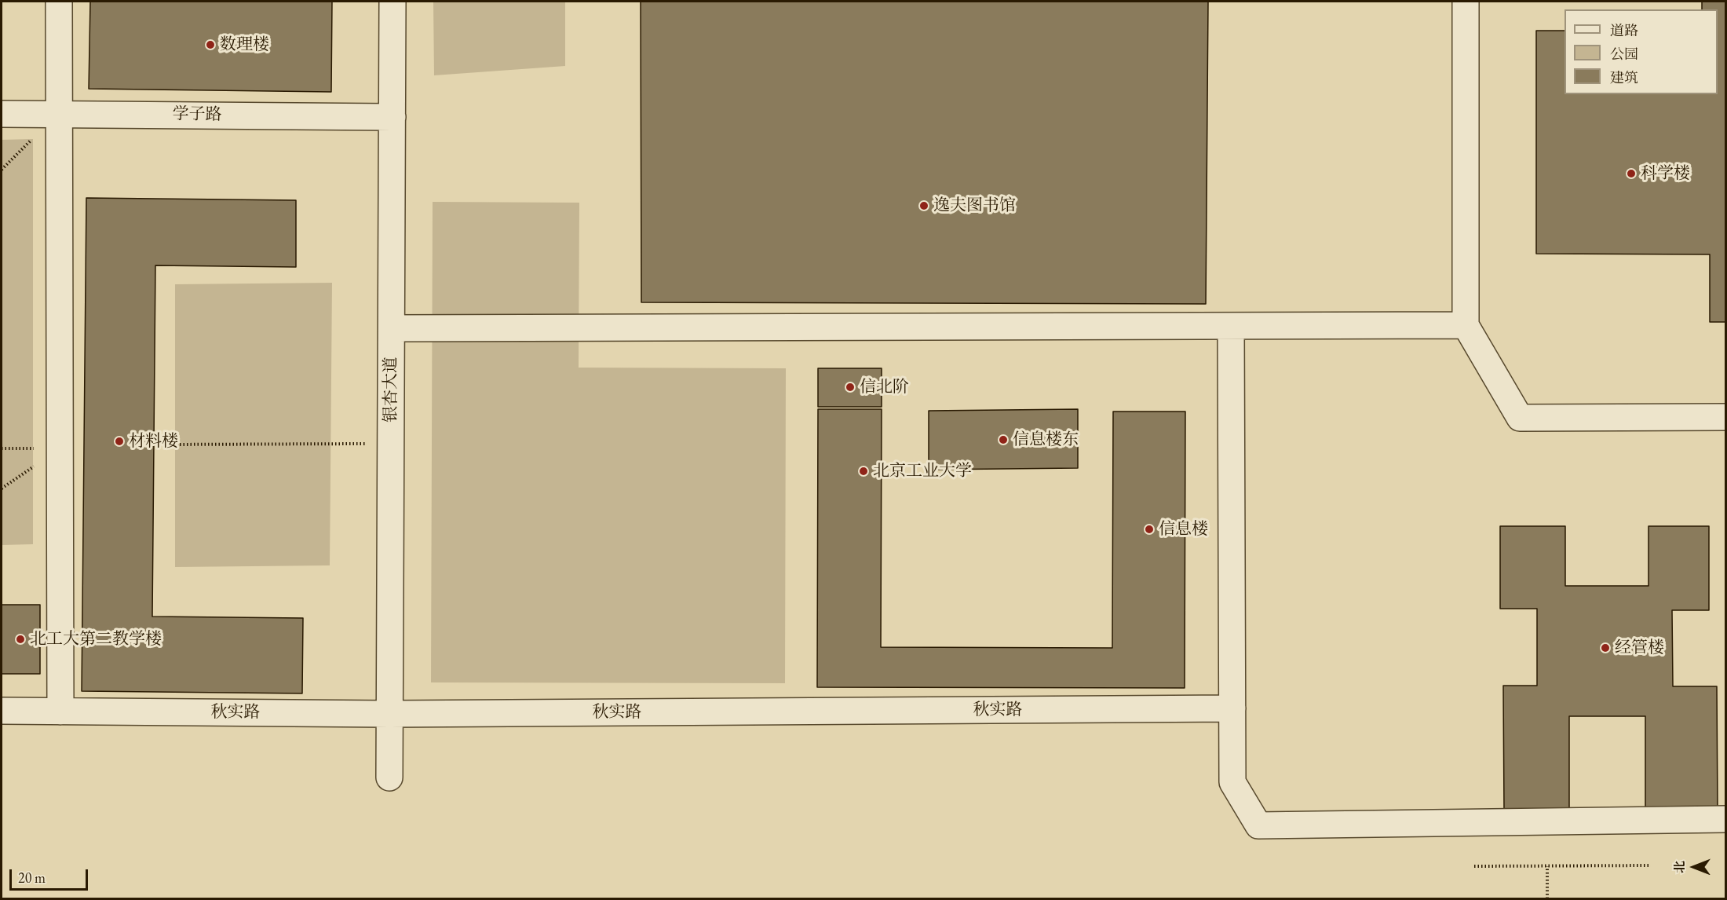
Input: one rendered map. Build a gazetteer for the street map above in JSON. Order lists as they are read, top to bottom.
{
  "streets": {
    "street": ["学子路", "银杏大道", "秋实路"]
  },
  "crossings": [
    ["学子路", "银杏大道"],
    ["银杏大道", "秋实路"]
  ],
  "places": [
    "数理楼",
    "科学楼",
    "逸夫图书馆",
    "信北阶",
    "信息楼东",
    "材料楼",
    "北京工业大学",
    "信息楼",
    "北工大第二教学楼",
    "经管楼"
  ],
  "legend": ["道路", "公园", "建筑"],
  "scale_bar": "20 m",
  "north": "left"
}
